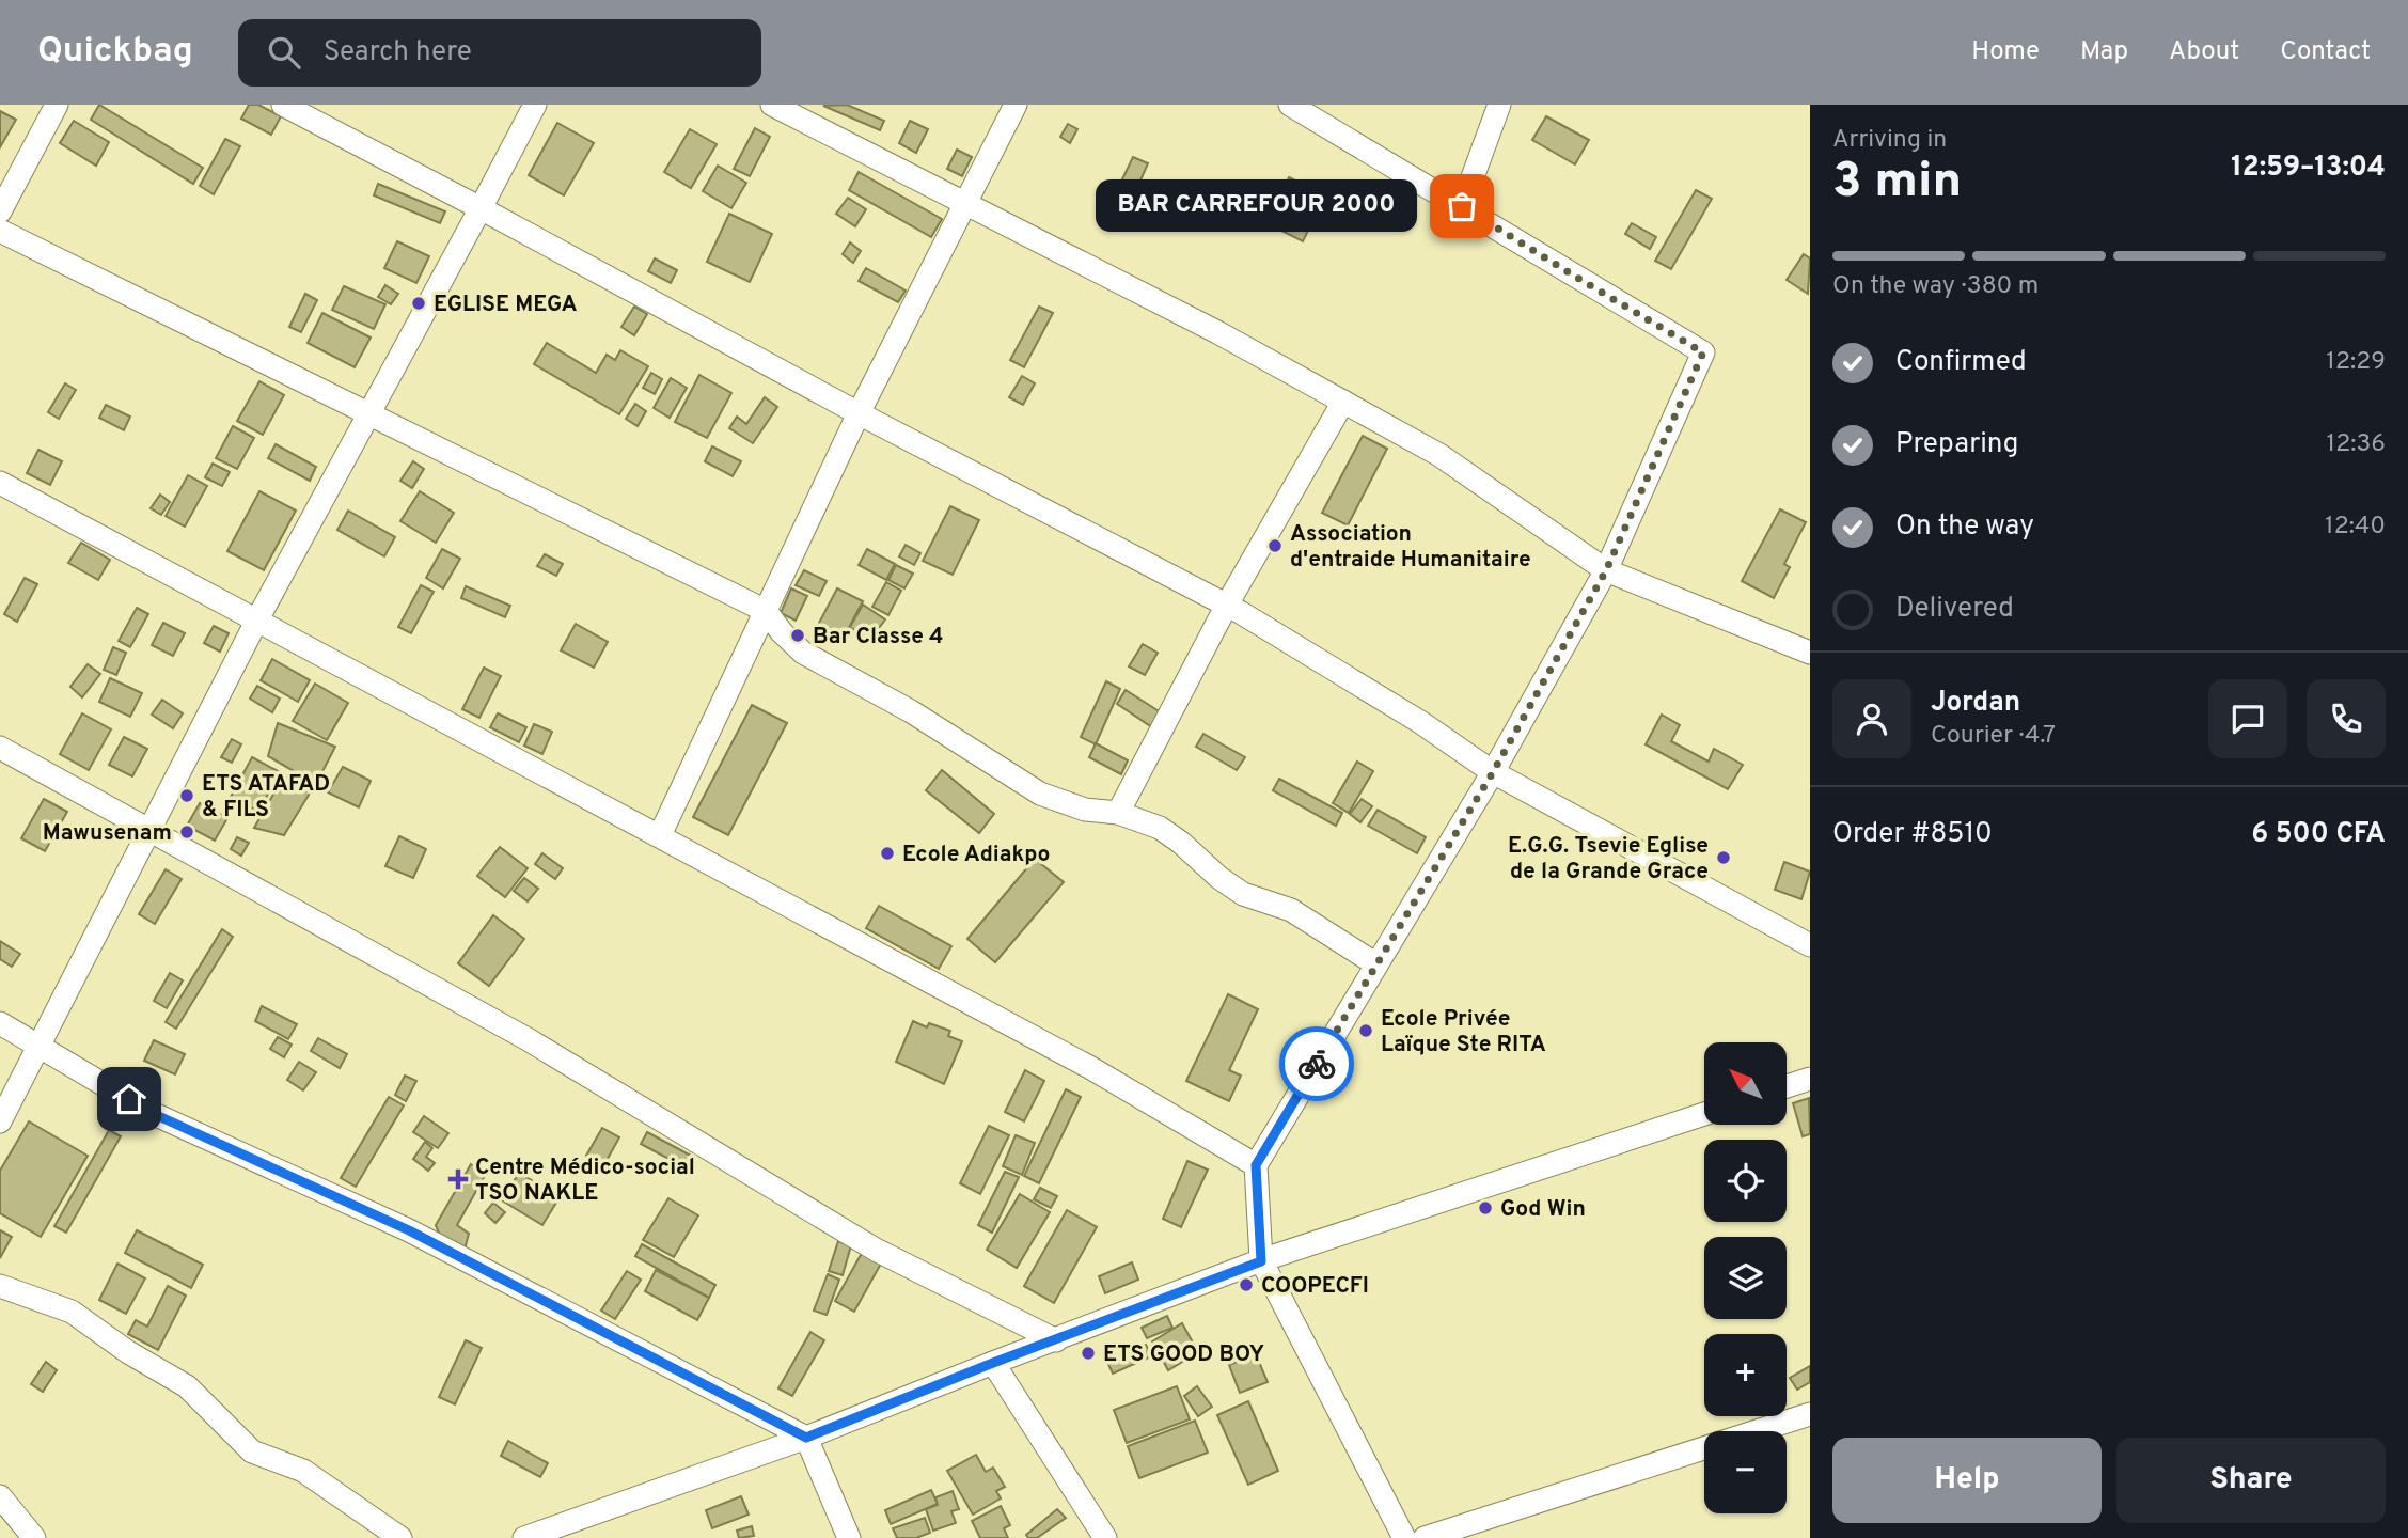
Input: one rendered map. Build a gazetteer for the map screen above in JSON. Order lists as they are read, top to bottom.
{
  "places": {
    "other": [
      "BAR CARREFOUR 2000",
      "EGLISE MEGA",
      "Association d'entraide Humanitaire",
      "Bar Classe 4",
      "ETS ATAFAD & FILS",
      "Mawusenam",
      "Ecole Adiakpo",
      "E.G.G. Tsevie Eglise de la Grande Grace",
      "Ecole Privée Laïque Ste RITA",
      "God Win",
      "COOPECFI",
      "ETS GOOD BOY"
    ],
    "health": ["Centre Médico-social TSO NAKLE"]
  },
  "north": "top left",
  "page": {
    "header": "Quickbag",
    "search": "Search here",
    "nav": [
      "Home",
      "Map",
      "About",
      "Contact"
    ],
    "heading": ["3 min", "Arriving in", "12:59–13:04"],
    "panel": [
      "Jordan",
      "Courier · 4.7",
      "Order #8510",
      "6 500 CFA"
    ],
    "bubble": "BAR CARREFOUR 2000",
    "bar": "On the way · 380 m",
    "list": [
      ["Confirmed", "12:29"],
      ["Preparing", "12:36"],
      ["On the way", "12:40"],
      "Delivered"
    ],
    "map_buttons": ["+", "−"],
    "buttons": ["Help", "Share"]
  }
}
